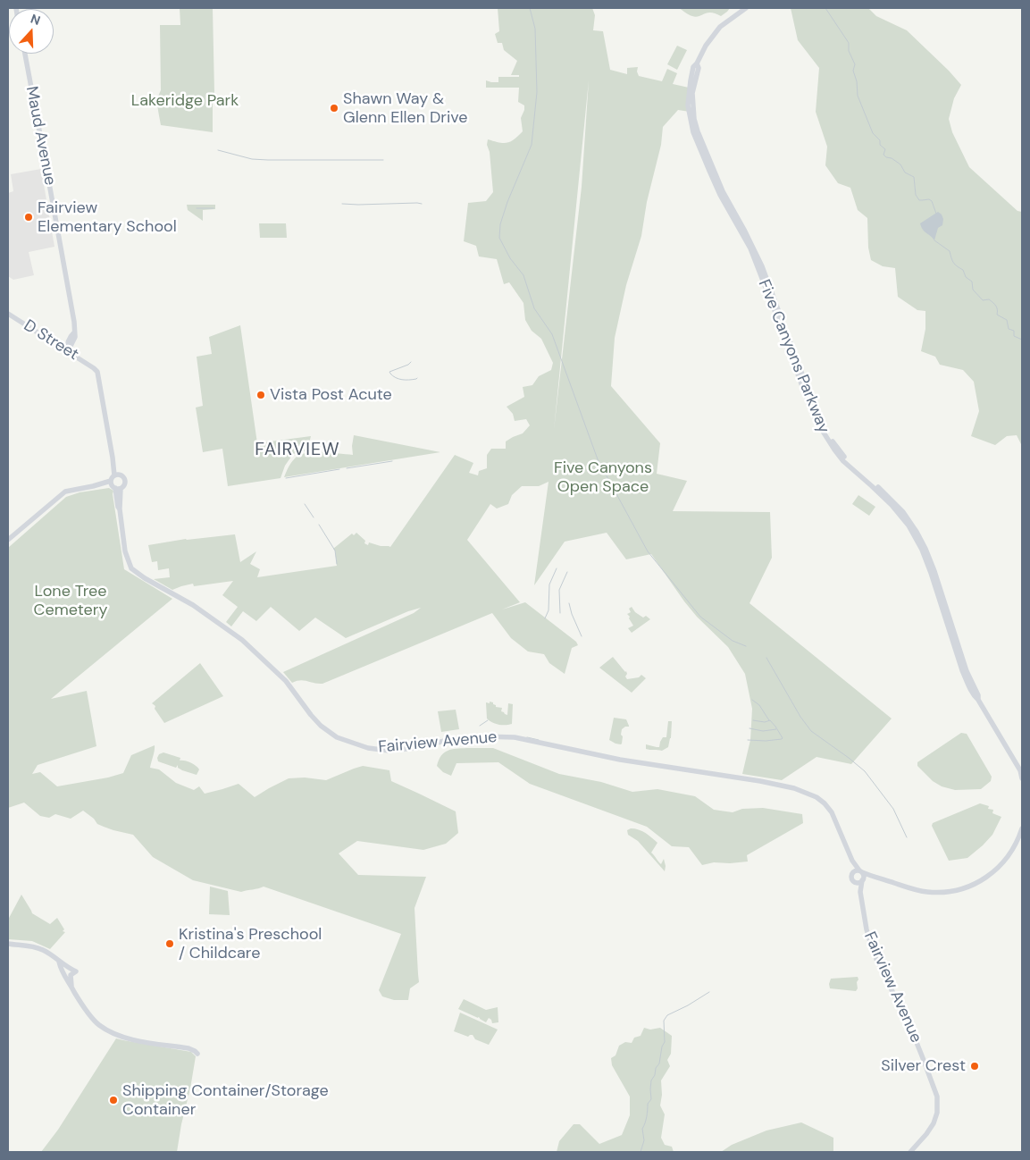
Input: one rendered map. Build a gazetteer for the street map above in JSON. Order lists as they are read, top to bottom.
{
  "streets": {
    "main road": [
      "Maud Avenue",
      "D Street",
      "Five Canyons Parkway",
      "Fairview Avenue"
    ]
  },
  "crossings": [
    ["Maud Avenue", "D Street"],
    ["D Street", "Fairview Avenue"]
  ],
  "districts": ["FAIRVIEW"],
  "parks": ["Lakeridge Park", "Five Canyons Open Space", "Lone Tree Cemetery"],
  "places": [
    "Shawn Way & Glenn Ellen Drive",
    "Fairview Elementary School",
    "Vista Post Acute",
    "Kristina's Preschool / Childcare",
    "Silver Crest",
    "Shipping Container/Storage Container"
  ],
  "north": "top"
}
